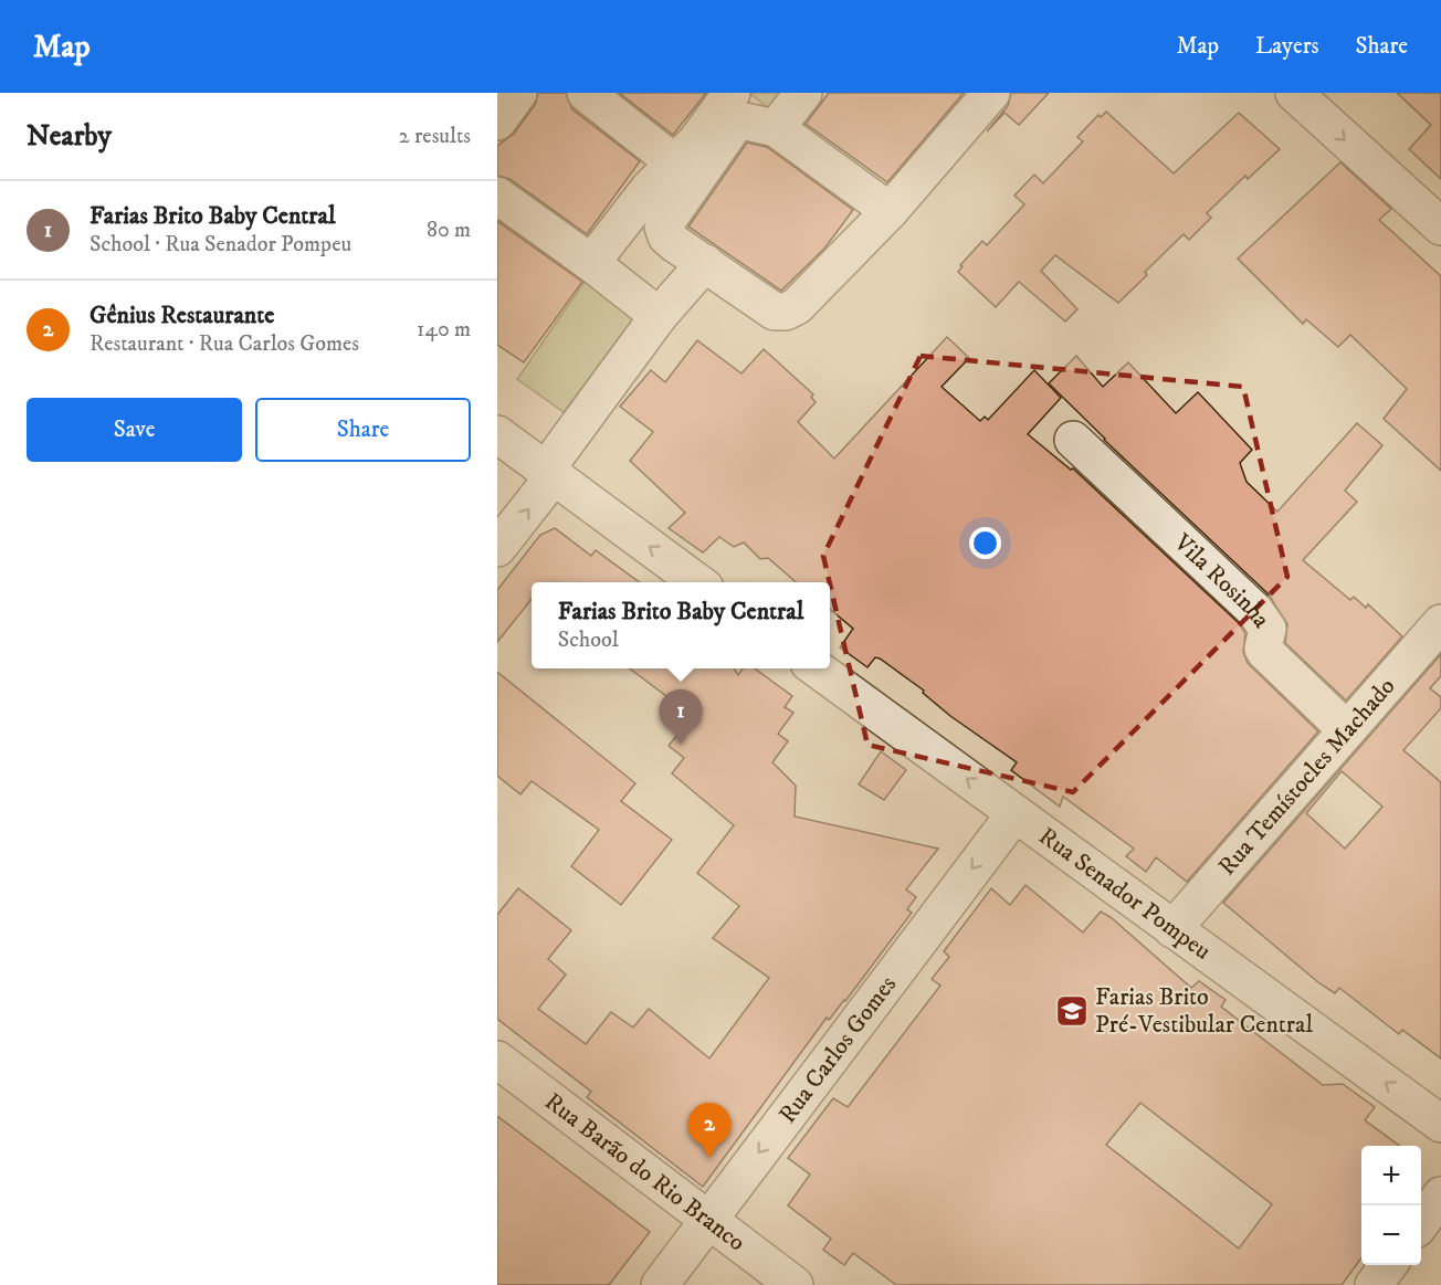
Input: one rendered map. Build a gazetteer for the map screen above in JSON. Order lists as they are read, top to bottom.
{
  "streets": {
    "street": [
      "Vila Rosinha",
      "Rua Temístocles Machado",
      "Rua Senador Pompeu",
      "Rua Carlos Gomes",
      "Rua Barão do Rio Branco"
    ]
  },
  "crossings": [
    ["Vila Rosinha", "Rua Temístocles Machado"],
    ["Rua Temístocles Machado", "Rua Senador Pompeu"],
    ["Rua Senador Pompeu", "Rua Carlos Gomes"],
    ["Rua Carlos Gomes", "Rua Barão do Rio Branco"]
  ],
  "one_way": ["Rua Senador Pompeu", "Rua Carlos Gomes"],
  "places": {
    "school or university": ["Farias Brito Pré-Vestibular Central"]
  },
  "page": {
    "header": "Map",
    "nav": ["Map", "Layers", "Share"],
    "heading": ["Nearby", "2 results"],
    "list": [
      {
        "mark": "1",
        "name": "Farias Brito Baby Central",
        "note": "School · Rua Senador Pompeu",
        "value": "80 m"
      },
      {
        "mark": "2",
        "name": "Gênius Restaurante",
        "note": "Restaurant · Rua Carlos Gomes",
        "value": "140 m"
      }
    ],
    "buttons": ["Save", "Share"],
    "popup": ["Farias Brito Baby Central", "School"],
    "pins": ["1", "2"],
    "map_buttons": ["+", "−"]
  }
}
